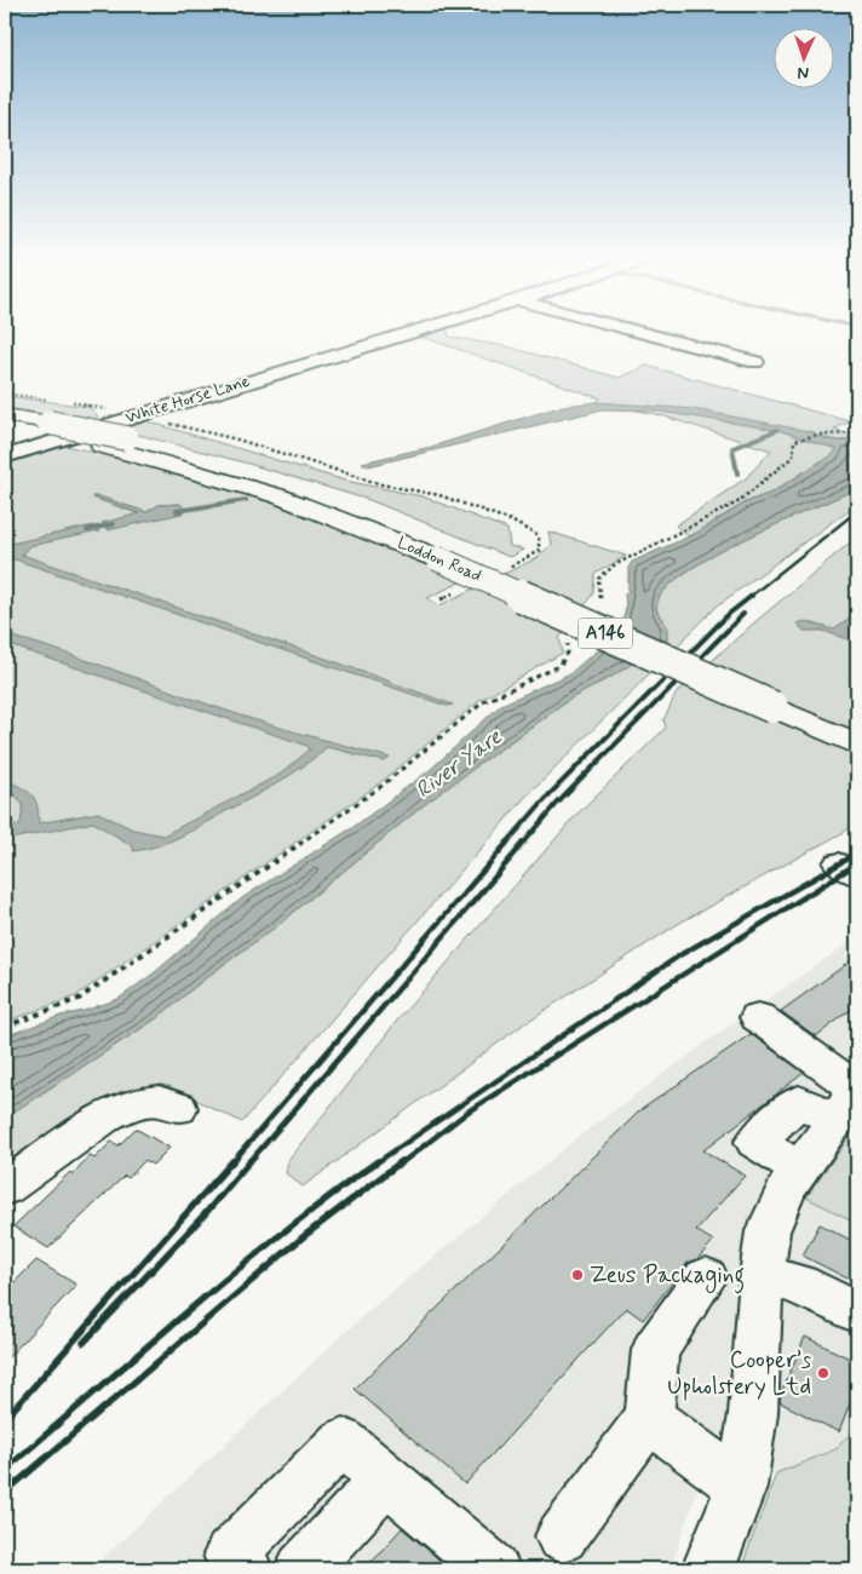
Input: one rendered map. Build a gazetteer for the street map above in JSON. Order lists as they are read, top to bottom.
{
  "streets": {
    "highway": ["Loddon Road", "A146"],
    "street": ["White Horse Lane"]
  },
  "water": ["River Yare"],
  "places": ["Zeus Packaging", "Cooper’s Upholstery Ltd"],
  "north": "bottom"
}
